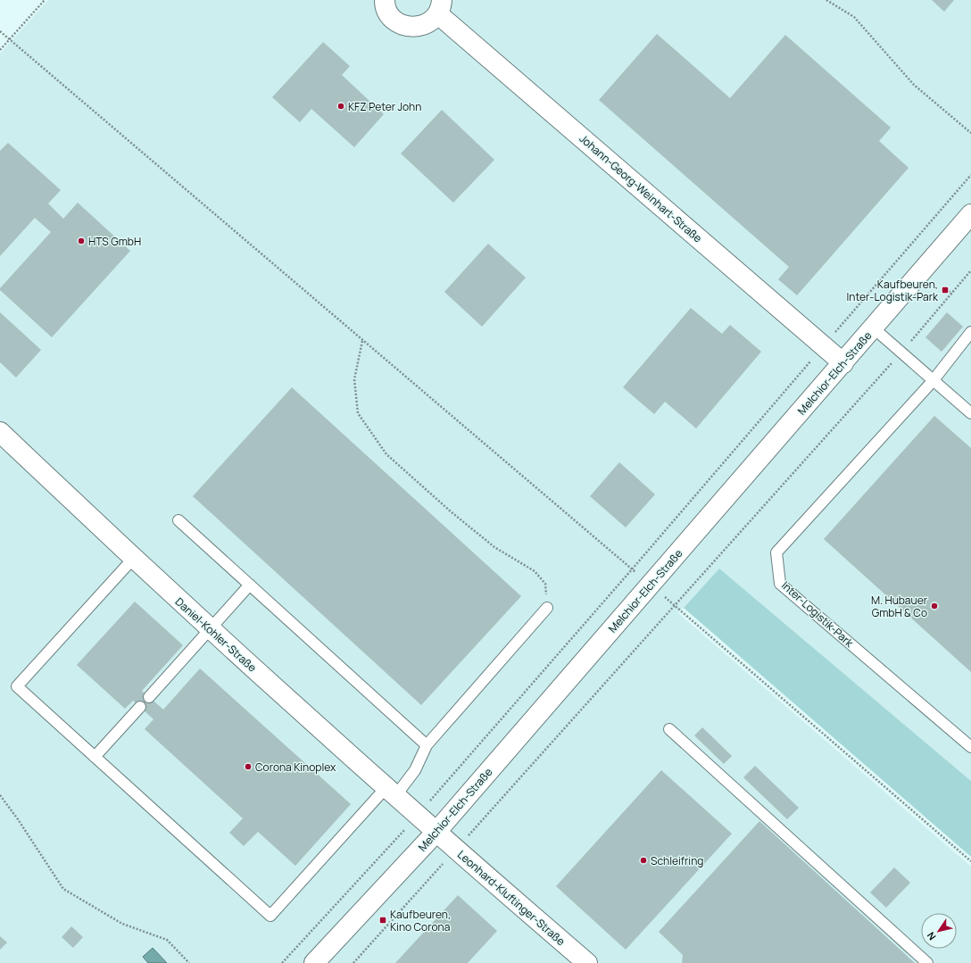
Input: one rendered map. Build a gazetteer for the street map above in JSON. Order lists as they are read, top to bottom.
{
  "streets": {
    "street": [
      "Johann-Georg-Weinhart-Straße",
      "Melchior-Elch-Straße",
      "Daniel-Kohler-Straße",
      "Leonhard-Kluftinger-Straße"
    ],
    "lane": ["Inter-Logistik-Park"]
  },
  "crossings": [
    ["Johann-Georg-Weinhart-Straße", "Melchior-Elch-Straße"],
    ["Melchior-Elch-Straße", "Daniel-Kohler-Straße"],
    ["Melchior-Elch-Straße", "Leonhard-Kluftinger-Straße"],
    ["Daniel-Kohler-Straße", "Leonhard-Kluftinger-Straße"]
  ],
  "places": {
    "other": [
      "KFZ Peter John",
      "HTS GmbH",
      "M. Hubauer GmbH & Co",
      "Corona Kinoplex",
      "Schleifring"
    ],
    "transit": ["Kaufbeuren, Inter-Logistik-Park", "Kaufbeuren, Kino Corona"]
  },
  "north": "bottom left"
}
